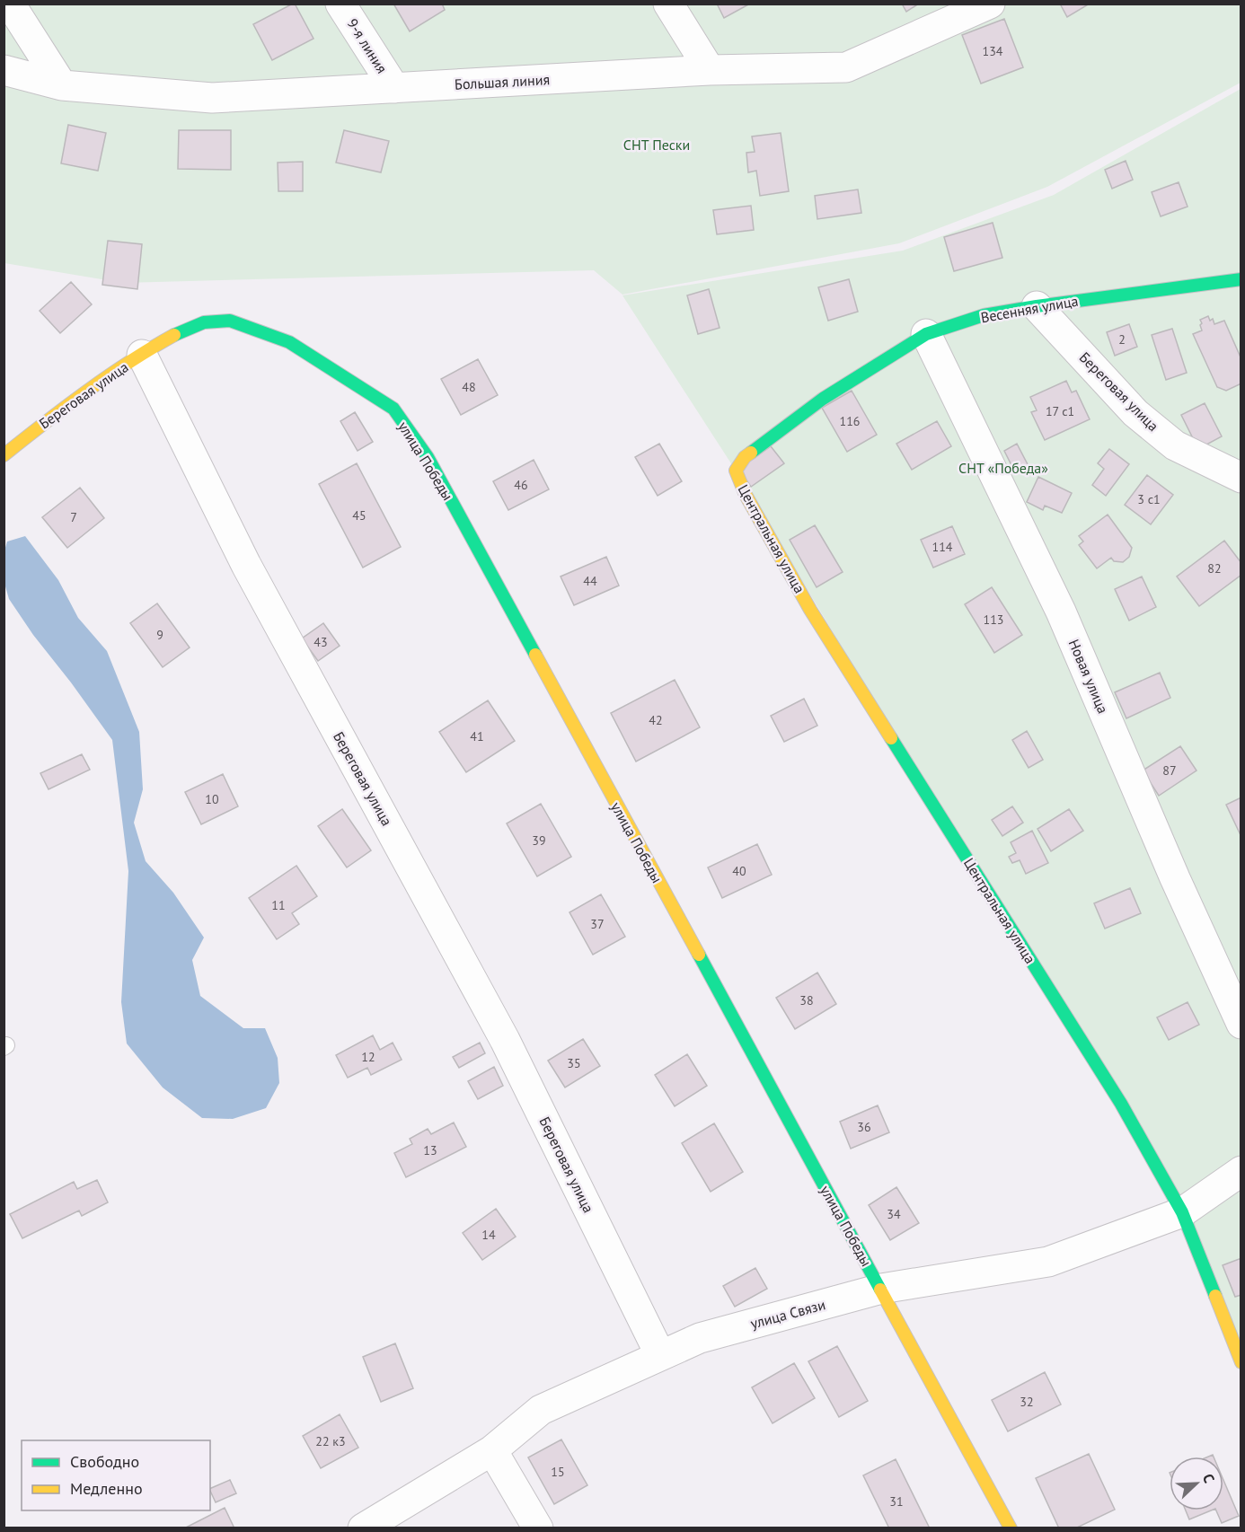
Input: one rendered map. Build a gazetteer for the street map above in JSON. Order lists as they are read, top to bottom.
{
  "streets": {
    "street": [
      "9-я линия",
      "Большая линия",
      "Весенняя улица",
      "Береговая улица",
      "улица Победы",
      "Центральная улица",
      "Новая улица",
      "улица Связи"
    ]
  },
  "crossings": [
    ["9-я линия", "Большая линия"],
    ["Весенняя улица", "Береговая улица"],
    ["Весенняя улица", "Центральная улица"],
    ["Весенняя улица", "Новая улица"],
    ["Береговая улица", "улица Победы"],
    ["Береговая улица", "улица Связи"],
    ["улица Победы", "улица Связи"],
    ["Центральная улица", "улица Связи"]
  ],
  "parks": ["СНТ Пески", "СНТ «Победа»"],
  "house_numbers": [
    "134",
    "2",
    "48",
    "17 с1",
    "116",
    "46",
    "3 с1",
    "45",
    "7",
    "114",
    "82",
    "44",
    "113",
    "9",
    "43",
    "42",
    "41",
    "87",
    "10",
    "39",
    "40",
    "11",
    "37",
    "38",
    "12",
    "35",
    "36",
    "13",
    "34",
    "14",
    "32",
    "22 к3",
    "15",
    "31"
  ],
  "legend": ["Свободно", "Медленно"],
  "north": "top right"
}
